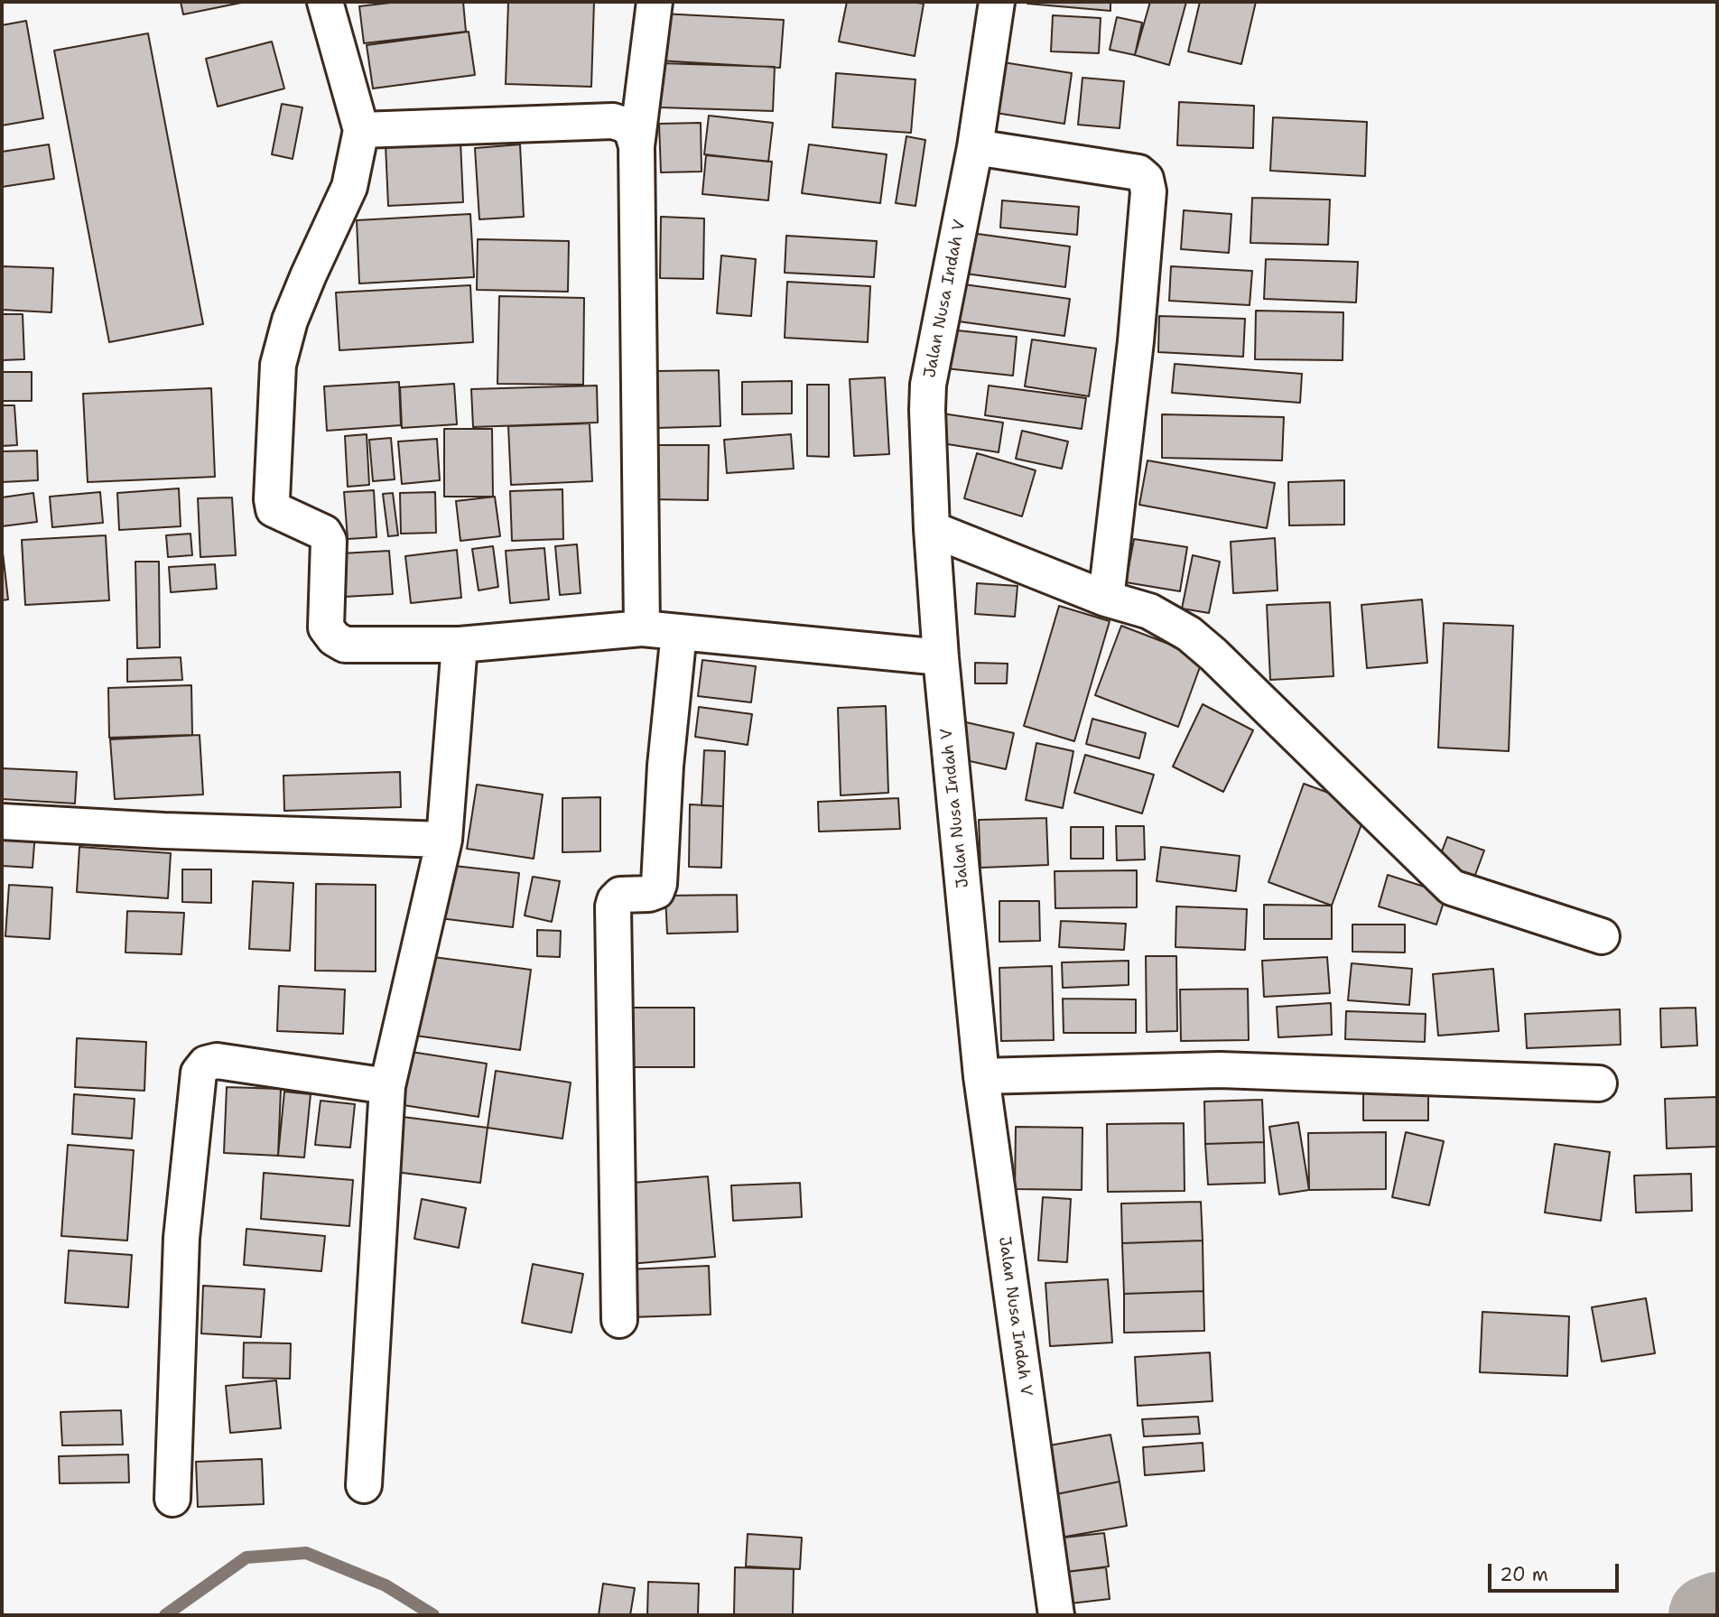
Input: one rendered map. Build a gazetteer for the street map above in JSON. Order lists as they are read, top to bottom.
{
  "streets": {
    "street": ["Jalan Nusa Indah V"]
  },
  "scale_bar": "20 m"
}
